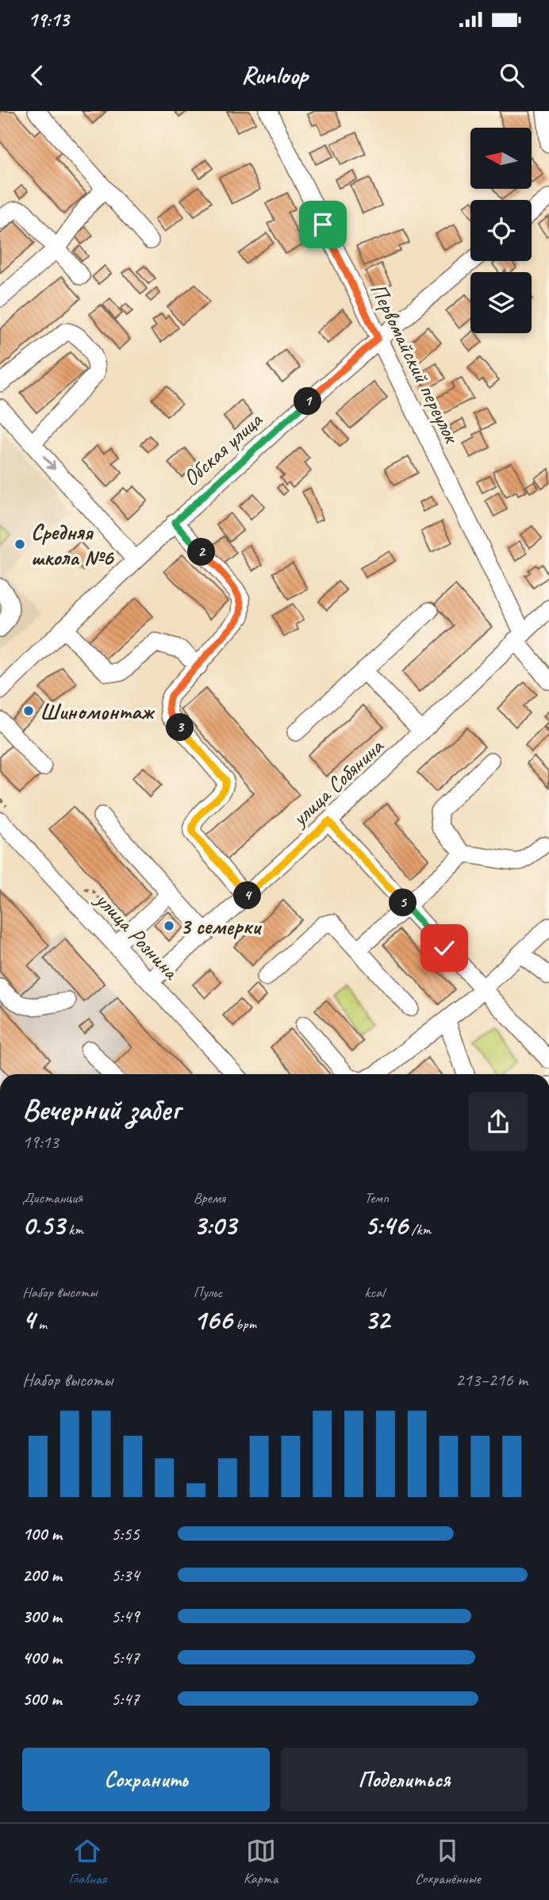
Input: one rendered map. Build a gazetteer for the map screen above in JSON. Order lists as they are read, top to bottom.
{
  "streets": {
    "street": [
      "Первомайский переулок",
      "Обская улица",
      "улица Собянина",
      "улица Рознина"
    ]
  },
  "crossings": [
    ["Первомайский переулок", "Обская улица"],
    ["Первомайский переулок", "улица Собянина"],
    ["улица Собянина", "улица Рознина"]
  ],
  "places": ["Средняя школа №6", "Шиномонтаж", "3 семерки"],
  "north": "left",
  "page": {
    "status": "19:13",
    "header": "Runloop",
    "pins": [
      "1",
      "2",
      "3",
      "4",
      "5"
    ],
    "heading": ["Вечерний забег", "19:13"],
    "stats": [
      ["Дистанция", "0.53 km"],
      ["Время", "3:03"],
      ["Темп", "5:46 /km"],
      ["Набор высоты", "4 m"],
      ["Пульс", "166 bpm"],
      ["kcal", "32"]
    ],
    "chart": ["Набор высоты", "213–216 m"],
    "list": [
      {
        "name": "100 m",
        "note": "5:55"
      },
      {
        "name": "200 m",
        "note": "5:34"
      },
      {
        "name": "300 m",
        "note": "5:49"
      },
      {
        "name": "400 m",
        "note": "5:47"
      },
      {
        "name": "500 m",
        "note": "5:47"
      }
    ],
    "buttons": ["Сохранить", "Поделиться"],
    "tabs": ["Главная", "Карта", "Сохранённые"]
  }
}
